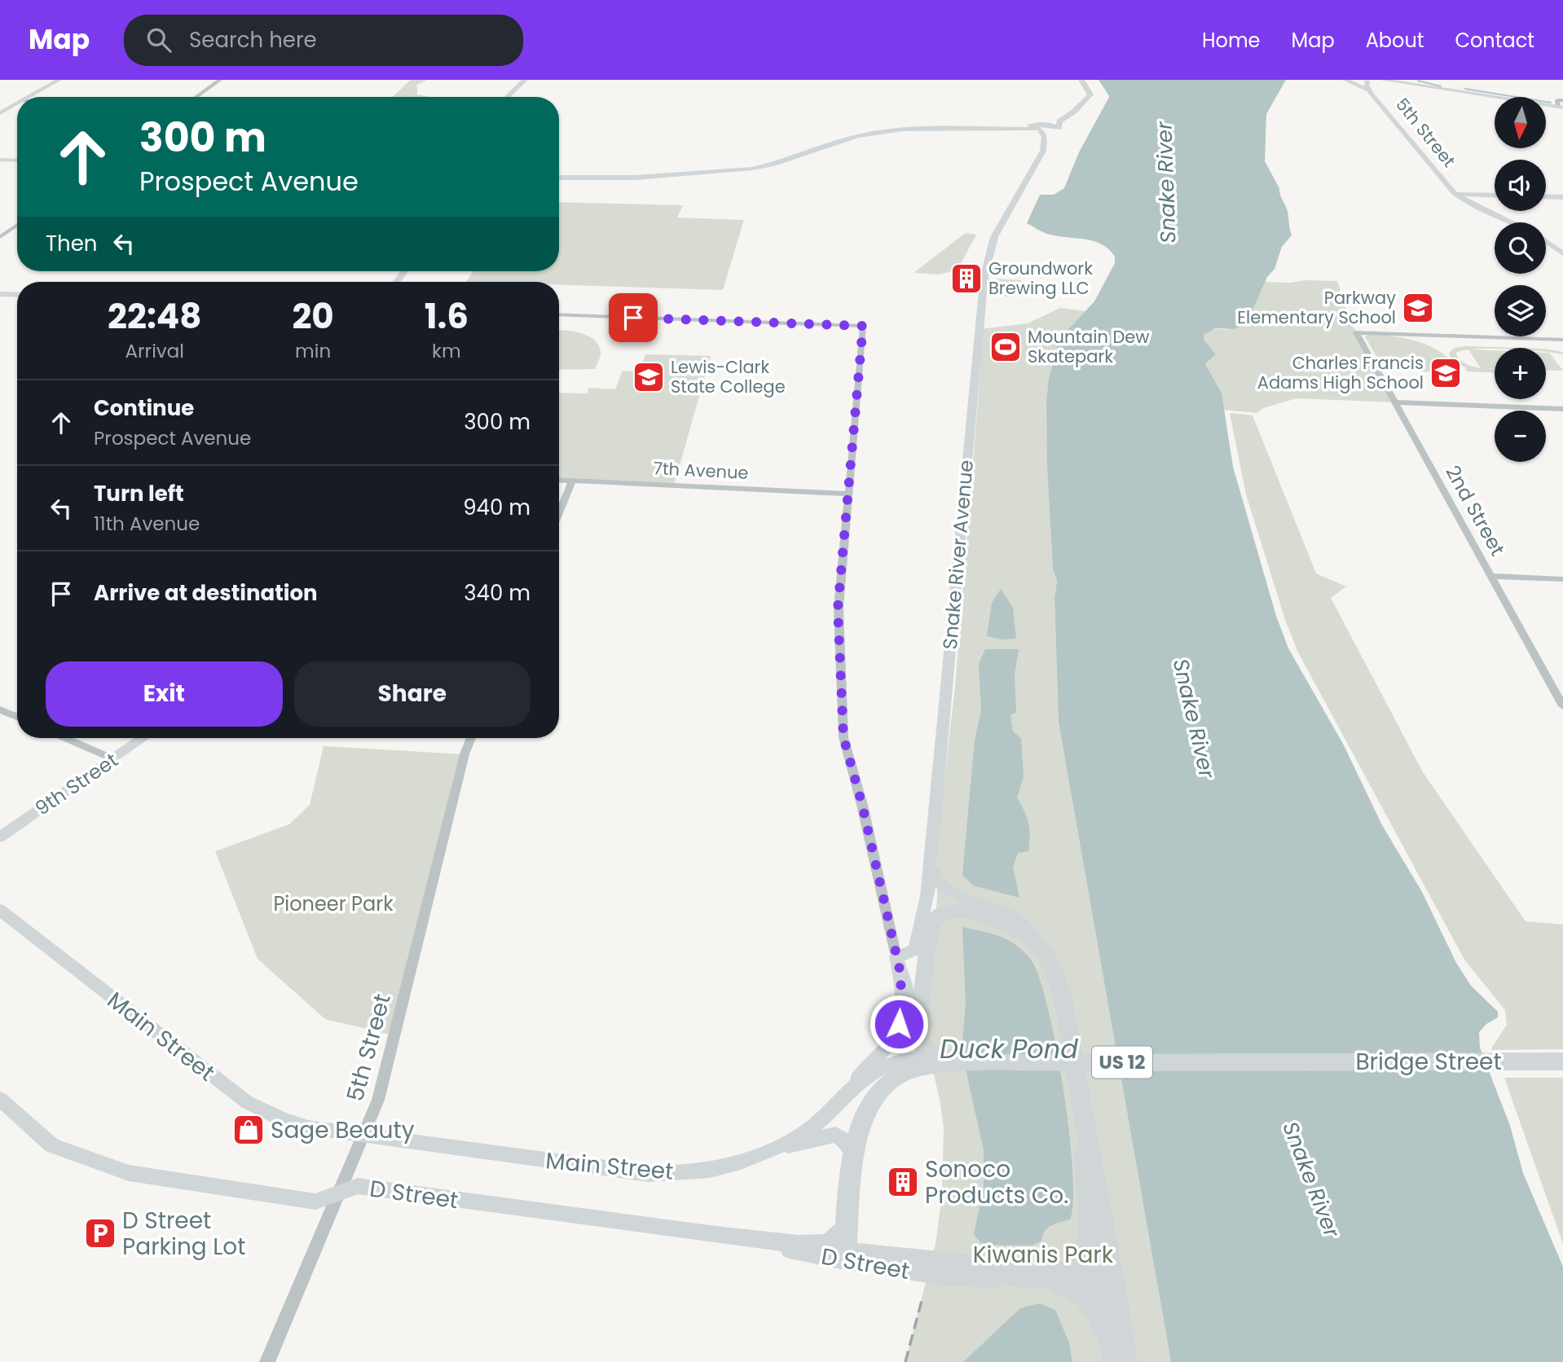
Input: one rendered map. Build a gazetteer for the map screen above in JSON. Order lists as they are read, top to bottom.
{
  "streets": {
    "highway": [
      "Main Street",
      "Bridge Street",
      "US 12",
      "D Street"
    ],
    "main road": ["5th Street", "Snake River Avenue", "9th Street"],
    "street": ["7th Avenue", "2nd Street"]
  },
  "crossings": [
    ["5th Street", "Main Street"],
    ["5th Street", "D Street"],
    ["Main Street", "Bridge Street"],
    ["Main Street", "US 12"],
    ["US 12", "D Street"]
  ],
  "water": ["Snake River", "Duck Pond"],
  "parks": ["Pioneer Park", "Kiwanis Park"],
  "places": {
    "building": ["Groundwork Brewing LLC", "Sonoco Products Co."],
    "school or university": ["Parkway Elementary School", "Charles Francis Adams High School", "Lewis-Clark State College"],
    "sports": ["Mountain Dew Skatepark"],
    "shop": ["Sage Beauty"],
    "parking": ["D Street Parking Lot"]
  },
  "north": "bottom",
  "page": {
    "header": "Map",
    "search": "Search here",
    "nav": [
      "Home",
      "Map",
      "About",
      "Contact"
    ],
    "map_buttons": ["+", "−"],
    "turn": ["300 m", "Prospect Avenue"],
    "then": "Then",
    "eta": [
      "22:48",
      "Arrival",
      "20",
      "min",
      "1.6",
      "km"
    ],
    "list": [
      {
        "name": "Continue",
        "note": "Prospect Avenue",
        "value": "300 m"
      },
      {
        "name": "Turn left",
        "note": "11th Avenue",
        "value": "940 m"
      },
      {
        "name": "Arrive at destination",
        "value": "340 m"
      }
    ],
    "buttons": ["Exit", "Share"]
  }
}
